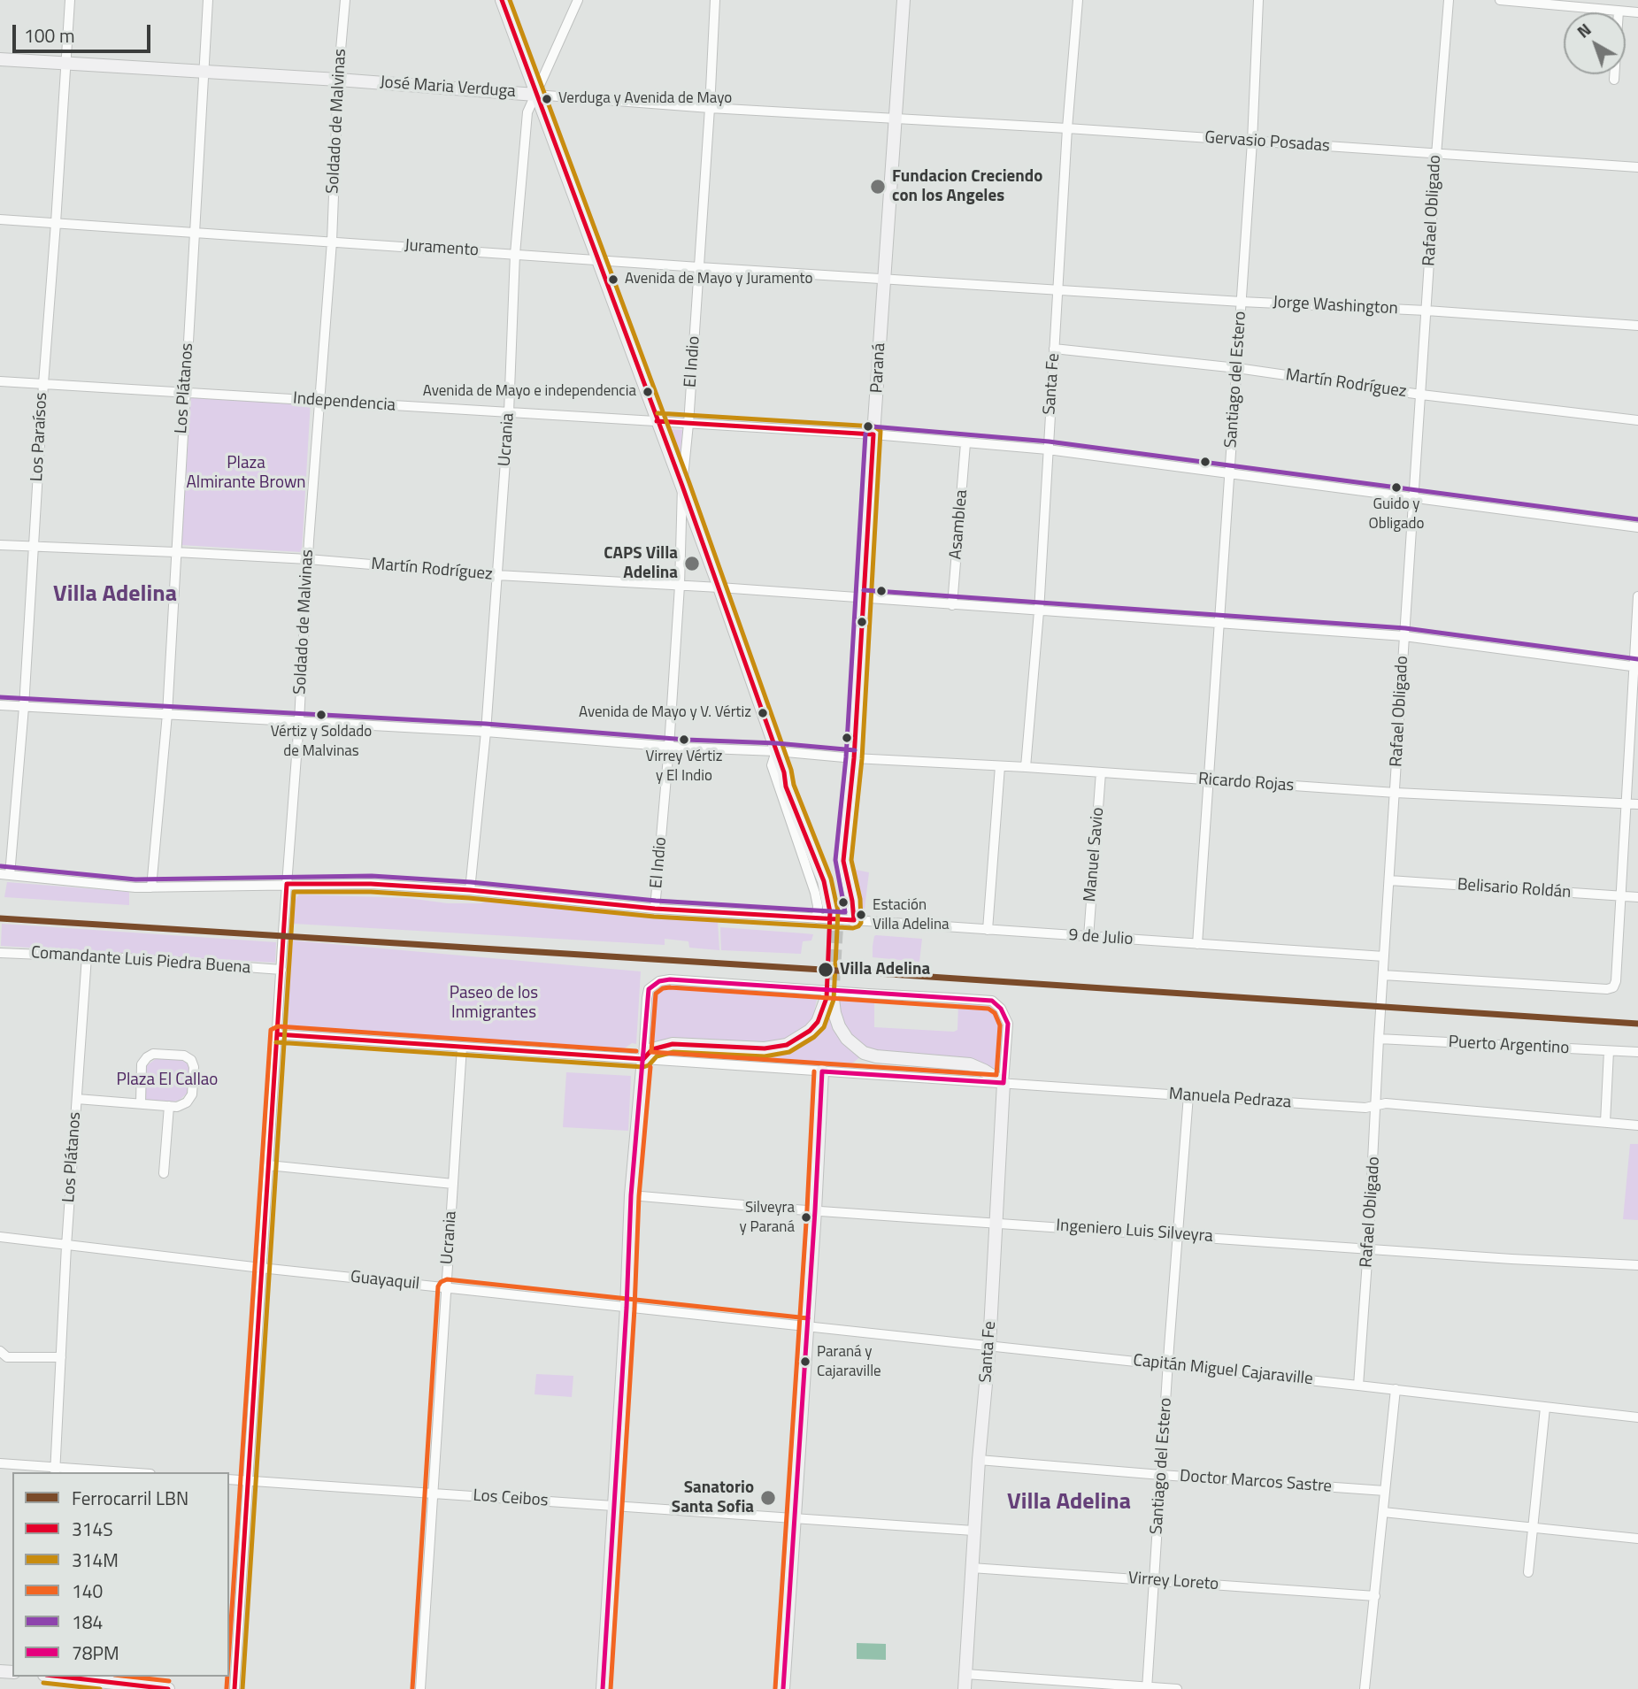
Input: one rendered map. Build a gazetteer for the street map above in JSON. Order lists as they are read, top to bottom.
{
  "streets": {
    "street": [
      "José Maria Verduga",
      "Soldado de Malvinas",
      "Gervasio Posadas",
      "Rafael Obligado",
      "Juramento",
      "Jorge Washington",
      "El Indio",
      "Paraná",
      "Santiago del Estero",
      "Santa Fe",
      "Martín Rodríguez",
      "Los Plátanos",
      "Independencia",
      "Los Paraísos",
      "Ucrania",
      "Asamblea",
      "Ricardo Rojas",
      "Manuel Savio",
      "Belisario Roldán",
      "9 de Julio",
      "Comandante Luis Piedra Buena",
      "Puerto Argentino",
      "Manuela Pedraza",
      "Ingeniero Luis Silveyra",
      "Guayaquil",
      "Capitán Miguel Cajaraville",
      "Doctor Marcos Sastre",
      "Los Ceibos",
      "Virrey Loreto"
    ]
  },
  "crossings": [
    ["José Maria Verduga", "Soldado de Malvinas"],
    ["José Maria Verduga", "Gervasio Posadas"],
    ["José Maria Verduga", "El Indio"],
    ["José Maria Verduga", "Paraná"],
    ["José Maria Verduga", "Los Plátanos"],
    ["José Maria Verduga", "Los Paraísos"],
    ["José Maria Verduga", "Ucrania"],
    ["Soldado de Malvinas", "Juramento"],
    ["Soldado de Malvinas", "Martín Rodríguez"],
    ["Soldado de Malvinas", "Independencia"],
    ["Soldado de Malvinas", "Ricardo Rojas"],
    ["Soldado de Malvinas", "9 de Julio"],
    ["Soldado de Malvinas", "Comandante Luis Piedra Buena"],
    ["Soldado de Malvinas", "Guayaquil"],
    ["Soldado de Malvinas", "Los Ceibos"],
    ["Gervasio Posadas", "Rafael Obligado"],
    ["Gervasio Posadas", "Paraná"],
    ["Gervasio Posadas", "Santiago del Estero"],
    ["Gervasio Posadas", "Santa Fe"],
    ["Rafael Obligado", "Jorge Washington"],
    ["Rafael Obligado", "Martín Rodríguez"],
    ["Rafael Obligado", "Independencia"],
    ["Rafael Obligado", "Ricardo Rojas"],
    ["Rafael Obligado", "Belisario Roldán"],
    ["Rafael Obligado", "9 de Julio"],
    ["Rafael Obligado", "Puerto Argentino"],
    ["Rafael Obligado", "Manuela Pedraza"],
    ["Rafael Obligado", "Ingeniero Luis Silveyra"],
    ["Rafael Obligado", "Capitán Miguel Cajaraville"],
    ["Juramento", "Jorge Washington"],
    ["Juramento", "El Indio"],
    ["Juramento", "Paraná"],
    ["Juramento", "Los Plátanos"],
    ["Juramento", "Los Paraísos"],
    ["Juramento", "Ucrania"],
    ["Jorge Washington", "Paraná"],
    ["Jorge Washington", "Santiago del Estero"],
    ["Jorge Washington", "Santa Fe"],
    ["El Indio", "Martín Rodríguez"],
    ["El Indio", "Independencia"],
    ["El Indio", "Ricardo Rojas"],
    ["El Indio", "9 de Julio"],
    ["Paraná", "Martín Rodríguez"],
    ["Paraná", "Independencia"],
    ["Paraná", "Ricardo Rojas"],
    ["Paraná", "9 de Julio"],
    ["Santiago del Estero", "Martín Rodríguez"],
    ["Santiago del Estero", "Independencia"],
    ["Santiago del Estero", "Ricardo Rojas"],
    ["Santiago del Estero", "9 de Julio"],
    ["Santiago del Estero", "Manuela Pedraza"],
    ["Santiago del Estero", "Ingeniero Luis Silveyra"],
    ["Santiago del Estero", "Capitán Miguel Cajaraville"],
    ["Santiago del Estero", "Doctor Marcos Sastre"],
    ["Santiago del Estero", "Virrey Loreto"],
    ["Santa Fe", "Martín Rodríguez"],
    ["Santa Fe", "Independencia"],
    ["Santa Fe", "Ricardo Rojas"],
    ["Santa Fe", "Manuela Pedraza"],
    ["Santa Fe", "Ingeniero Luis Silveyra"],
    ["Santa Fe", "Capitán Miguel Cajaraville"],
    ["Santa Fe", "Doctor Marcos Sastre"],
    ["Santa Fe", "Virrey Loreto"],
    ["Martín Rodríguez", "Los Plátanos"],
    ["Martín Rodríguez", "Los Paraísos"],
    ["Martín Rodríguez", "Ucrania"],
    ["Martín Rodríguez", "Asamblea"],
    ["Los Plátanos", "Independencia"],
    ["Los Plátanos", "Ricardo Rojas"],
    ["Los Plátanos", "9 de Julio"],
    ["Los Plátanos", "Comandante Luis Piedra Buena"],
    ["Los Plátanos", "Guayaquil"],
    ["Independencia", "Los Paraísos"],
    ["Independencia", "Ucrania"],
    ["Independencia", "Asamblea"],
    ["Los Paraísos", "Ricardo Rojas"],
    ["Los Paraísos", "9 de Julio"],
    ["Ucrania", "Ricardo Rojas"],
    ["Ucrania", "9 de Julio"],
    ["Ucrania", "Guayaquil"],
    ["Ucrania", "Los Ceibos"],
    ["Ricardo Rojas", "Manuel Savio"],
    ["Manuel Savio", "9 de Julio"],
    ["Guayaquil", "Capitán Miguel Cajaraville"]
  ],
  "districts": ["Villa Adelina", "Villa Adelina"],
  "parks": ["Plaza Almirante Brown", "Paseo de los Inmigrantes", "Plaza El Callao"],
  "places": [
    "Verduga y Avenida de Mayo",
    "Fundacion Creciendo con los Angeles",
    "Avenida de Mayo y Juramento",
    "Avenida de Mayo e independencia",
    "Guido y Obligado",
    "CAPS Villa Adelina",
    "Avenida de Mayo y V. Vértiz",
    "Vértiz y Soldado de Malvinas",
    "Virrey Vértiz y El Indio",
    "Estación Villa Adelina",
    "Villa Adelina",
    "Silveyra y Paraná",
    "Paraná y Cajaraville",
    "Sanatorio Santa Sofia"
  ],
  "lines": [
    "transit line 314S",
    "transit line 314M",
    "transit line 184",
    "rail line LBN",
    "transit line 78PM",
    "transit line 140"
  ],
  "legend": [
    "Ferrocarril LBN",
    "314S",
    "314M",
    "140",
    "184",
    "78PM"
  ],
  "scale_bar": "100 m",
  "north": "top left"
}
